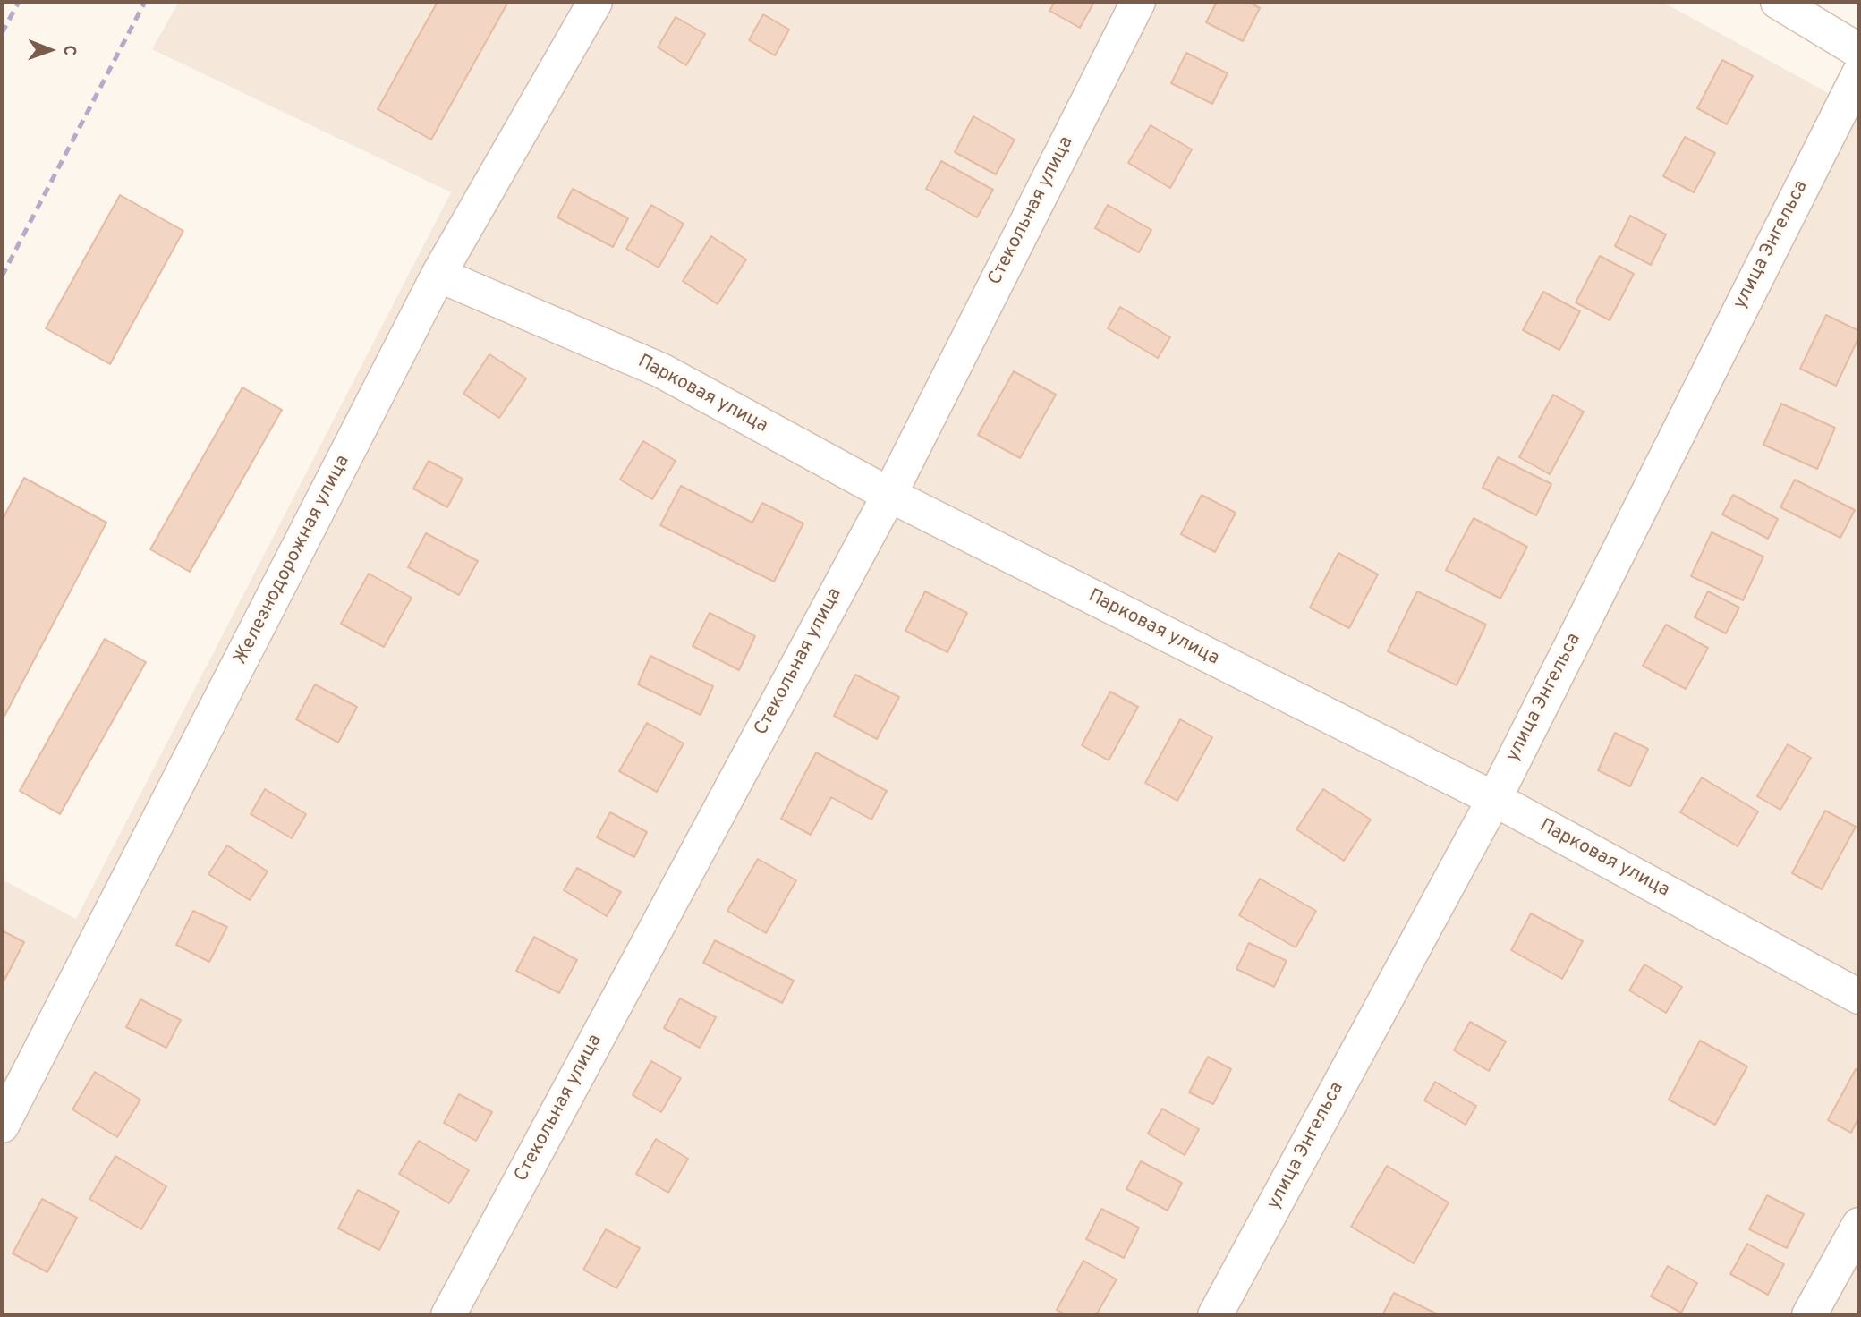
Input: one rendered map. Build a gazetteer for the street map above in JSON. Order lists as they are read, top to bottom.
{
  "streets": {
    "street": [
      "Стекольная улица",
      "улица Энгельса",
      "Парковая улица",
      "Железнодорожная улица"
    ]
  },
  "crossings": [
    ["Стекольная улица", "Парковая улица"],
    ["улица Энгельса", "Парковая улица"],
    ["Парковая улица", "Железнодорожная улица"]
  ],
  "north": "right"
}
